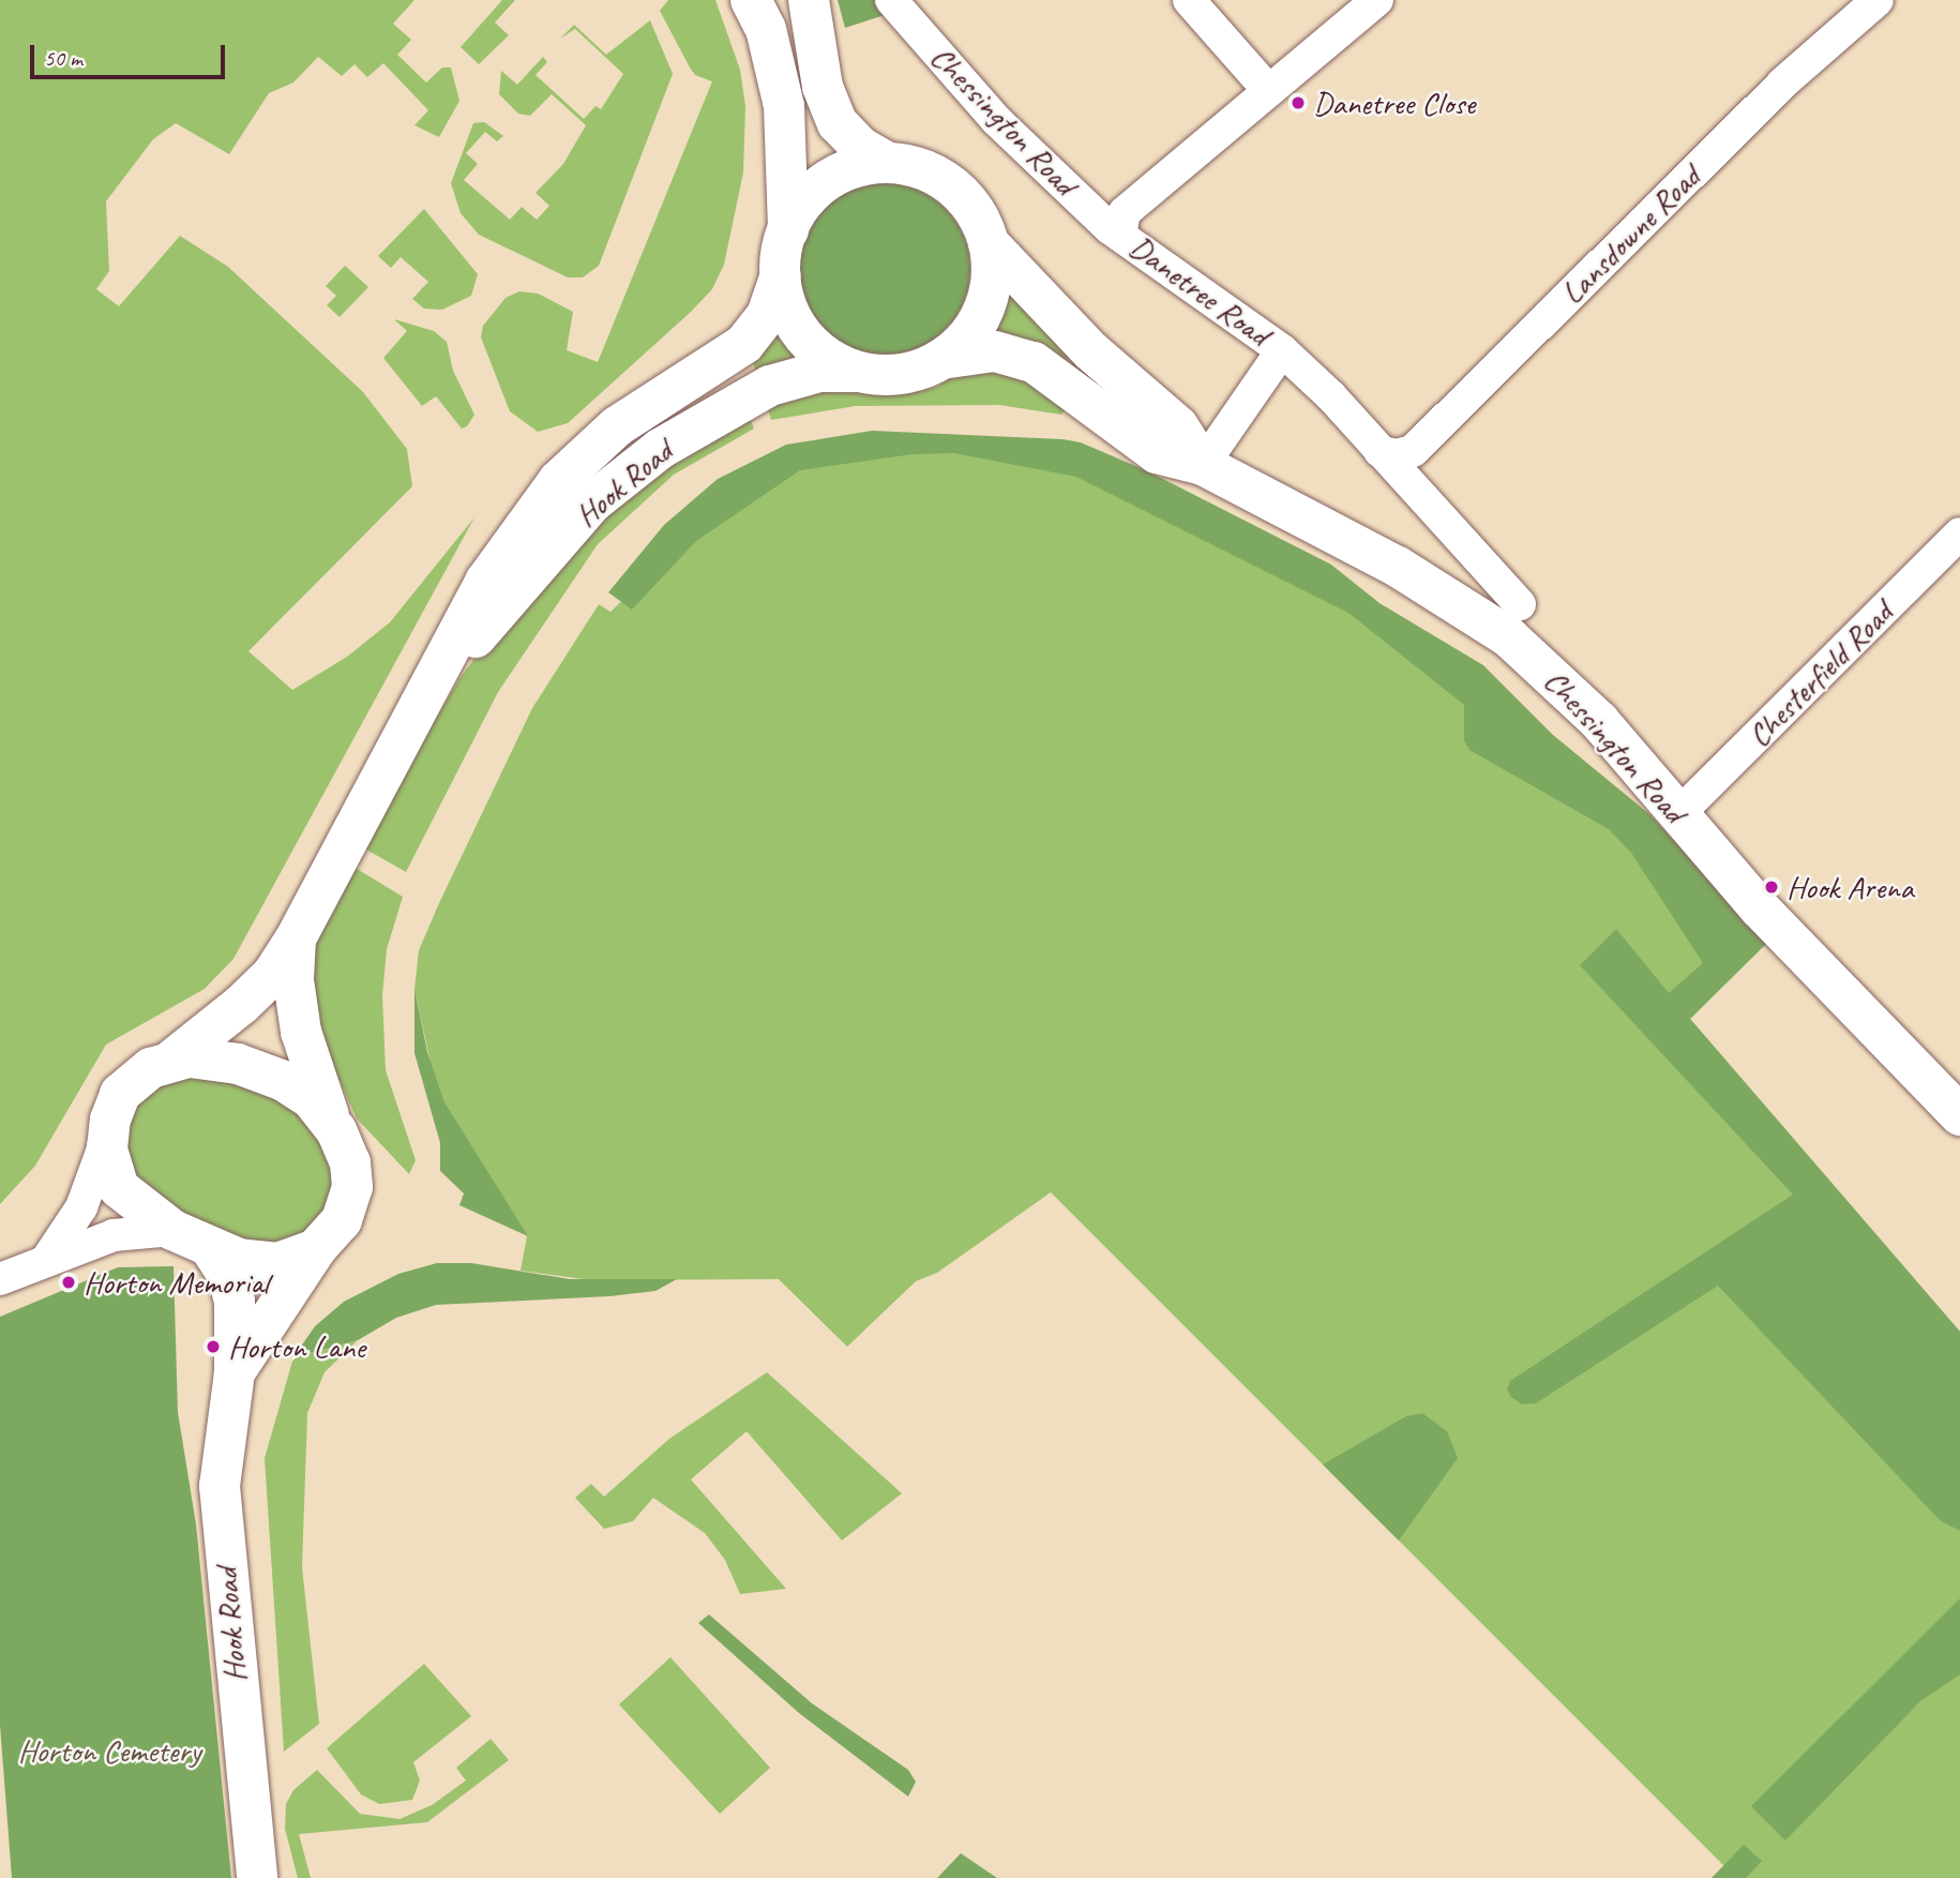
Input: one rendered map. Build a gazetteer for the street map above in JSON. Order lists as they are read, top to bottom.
{
  "streets": {
    "main road": ["Chessington Road", "Hook Road"],
    "street": ["Lansdowne Road", "Danetree Road", "Chesterfield Road"]
  },
  "crossings": [
    ["Chessington Road", "Danetree Road"],
    ["Chessington Road", "Hook Road"],
    ["Chessington Road", "Chesterfield Road"],
    ["Lansdowne Road", "Danetree Road"]
  ],
  "parks": ["Horton Cemetery"],
  "places": [
    "Danetree Close",
    "Hook Arena",
    "Horton Memorial",
    "Horton Lane"
  ],
  "scale_bar": "50 m"
}
